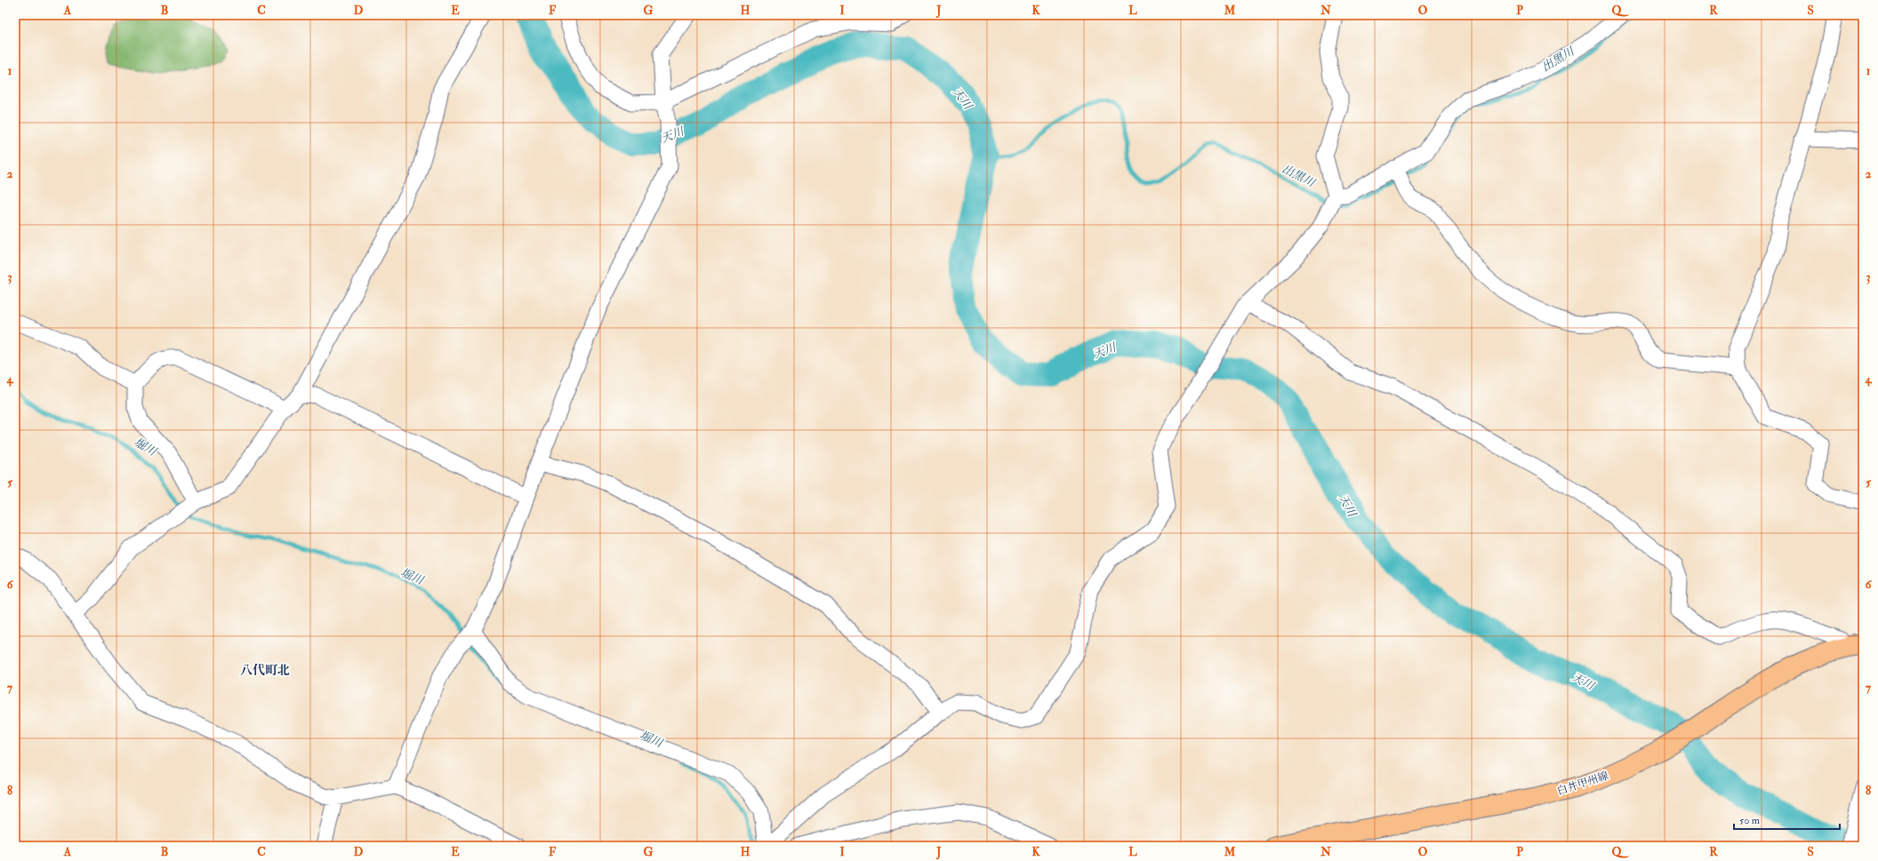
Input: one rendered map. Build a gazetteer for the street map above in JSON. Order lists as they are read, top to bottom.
{
  "streets": {
    "main road": ["白井甲州線"]
  },
  "districts": ["八代町北"],
  "water": ["出黒川", "天川", "堀川"],
  "scale_bar": "50 m",
  "grid": {
    "columns": [
      "A",
      "B",
      "C",
      "D",
      "E",
      "F",
      "G",
      "H",
      "I",
      "J",
      "K",
      "L",
      "M",
      "N",
      "O",
      "P",
      "Q",
      "R",
      "S"
    ],
    "rows": [
      "1",
      "2",
      "3",
      "4",
      "5",
      "6",
      "7",
      "8"
    ]
  }
}
